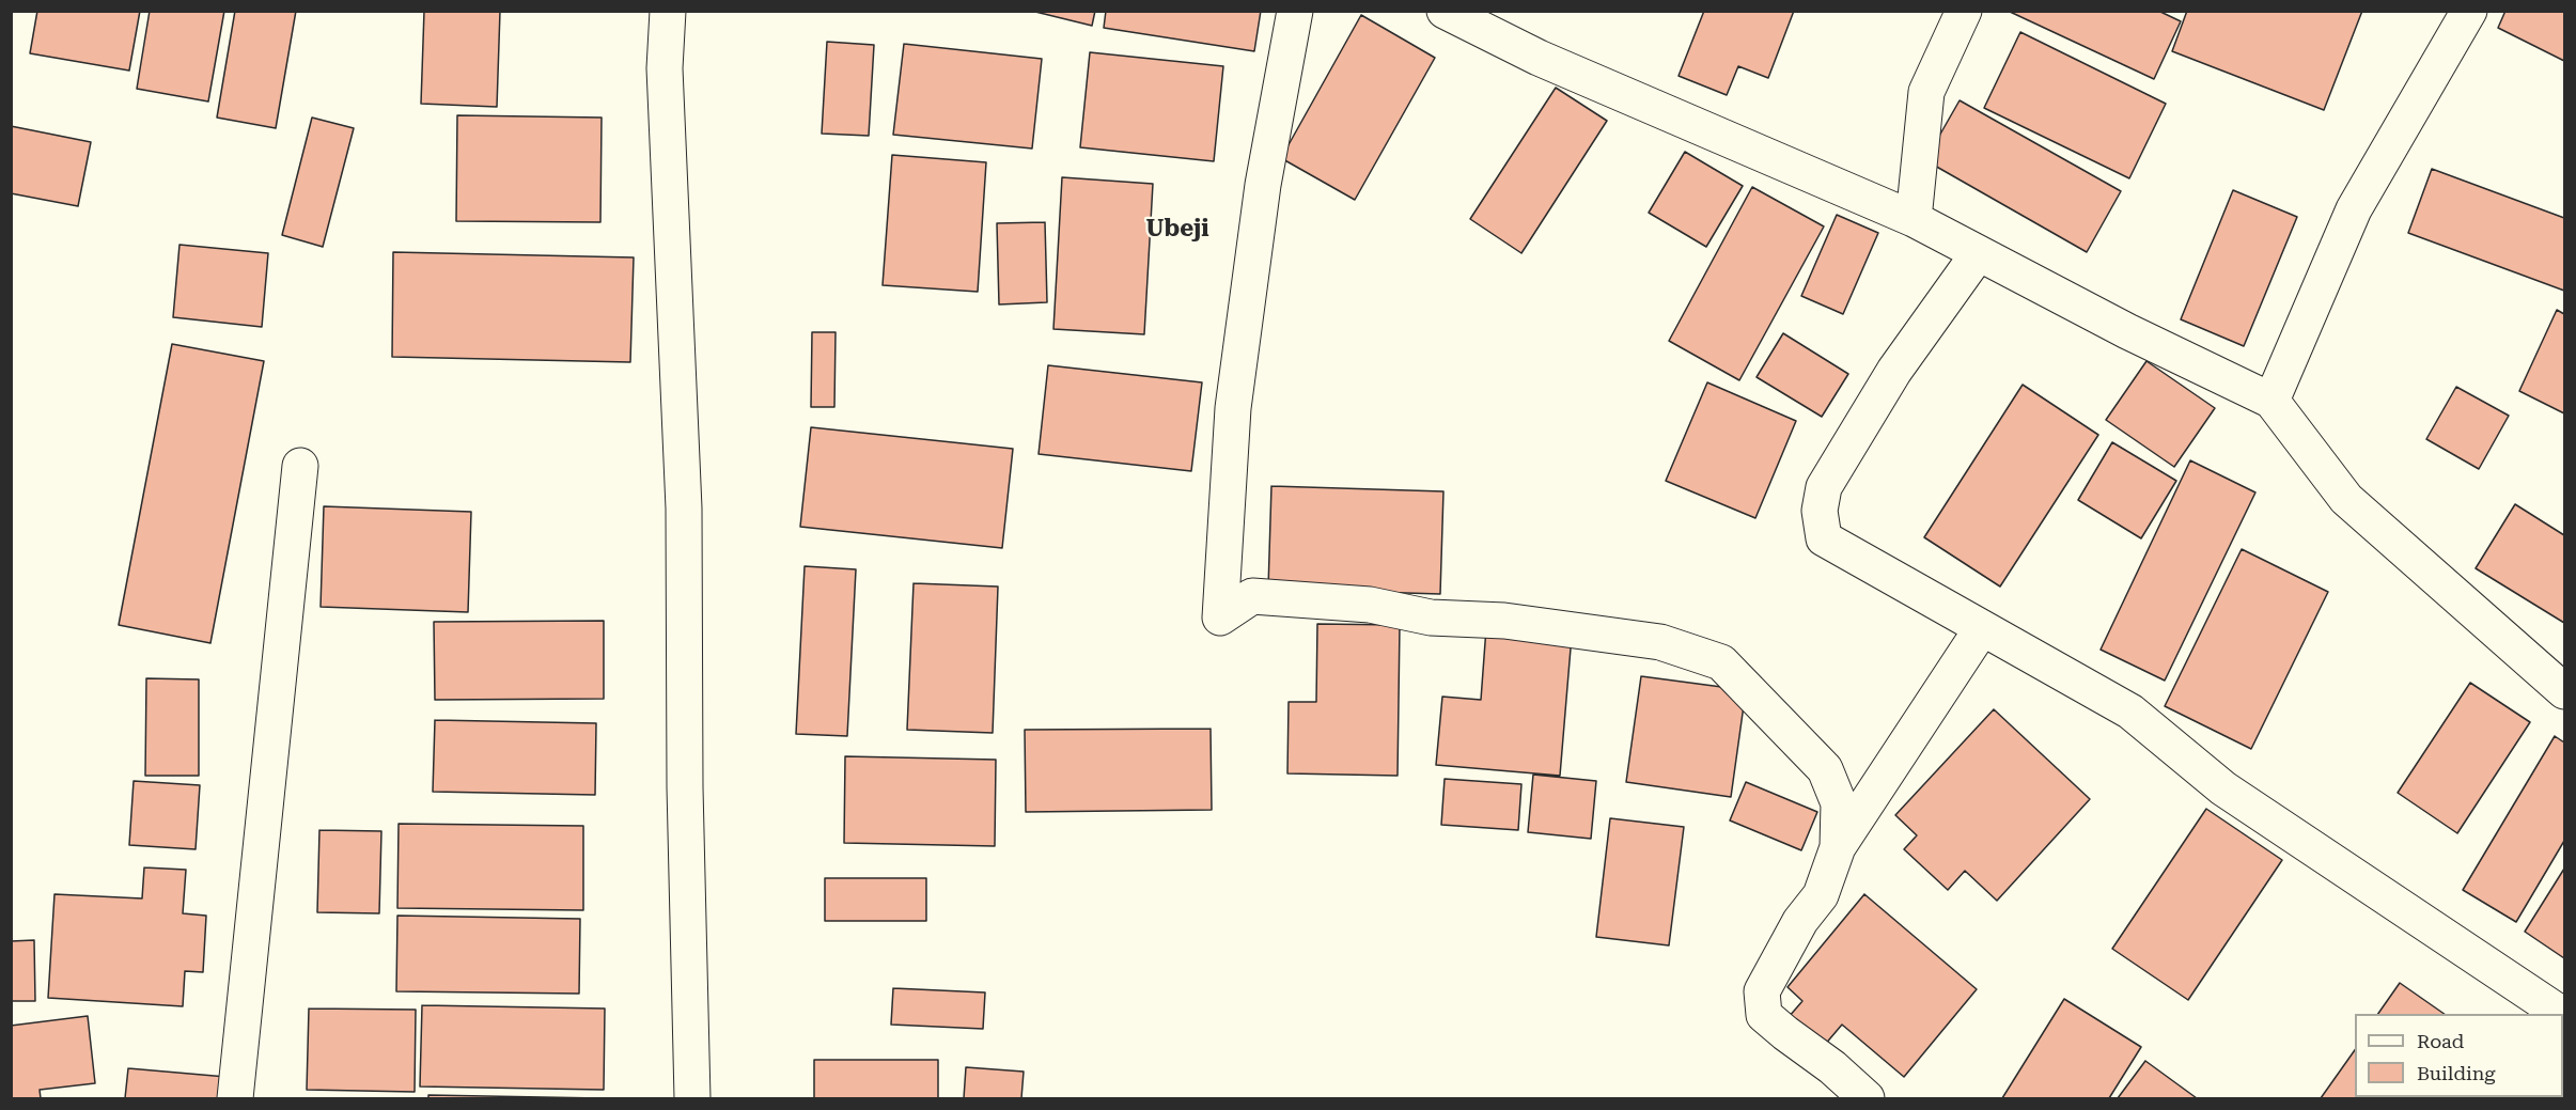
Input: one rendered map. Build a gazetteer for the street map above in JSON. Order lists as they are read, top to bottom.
{
  "districts": ["Ubeji"],
  "legend": ["Road", "Building"]
}
